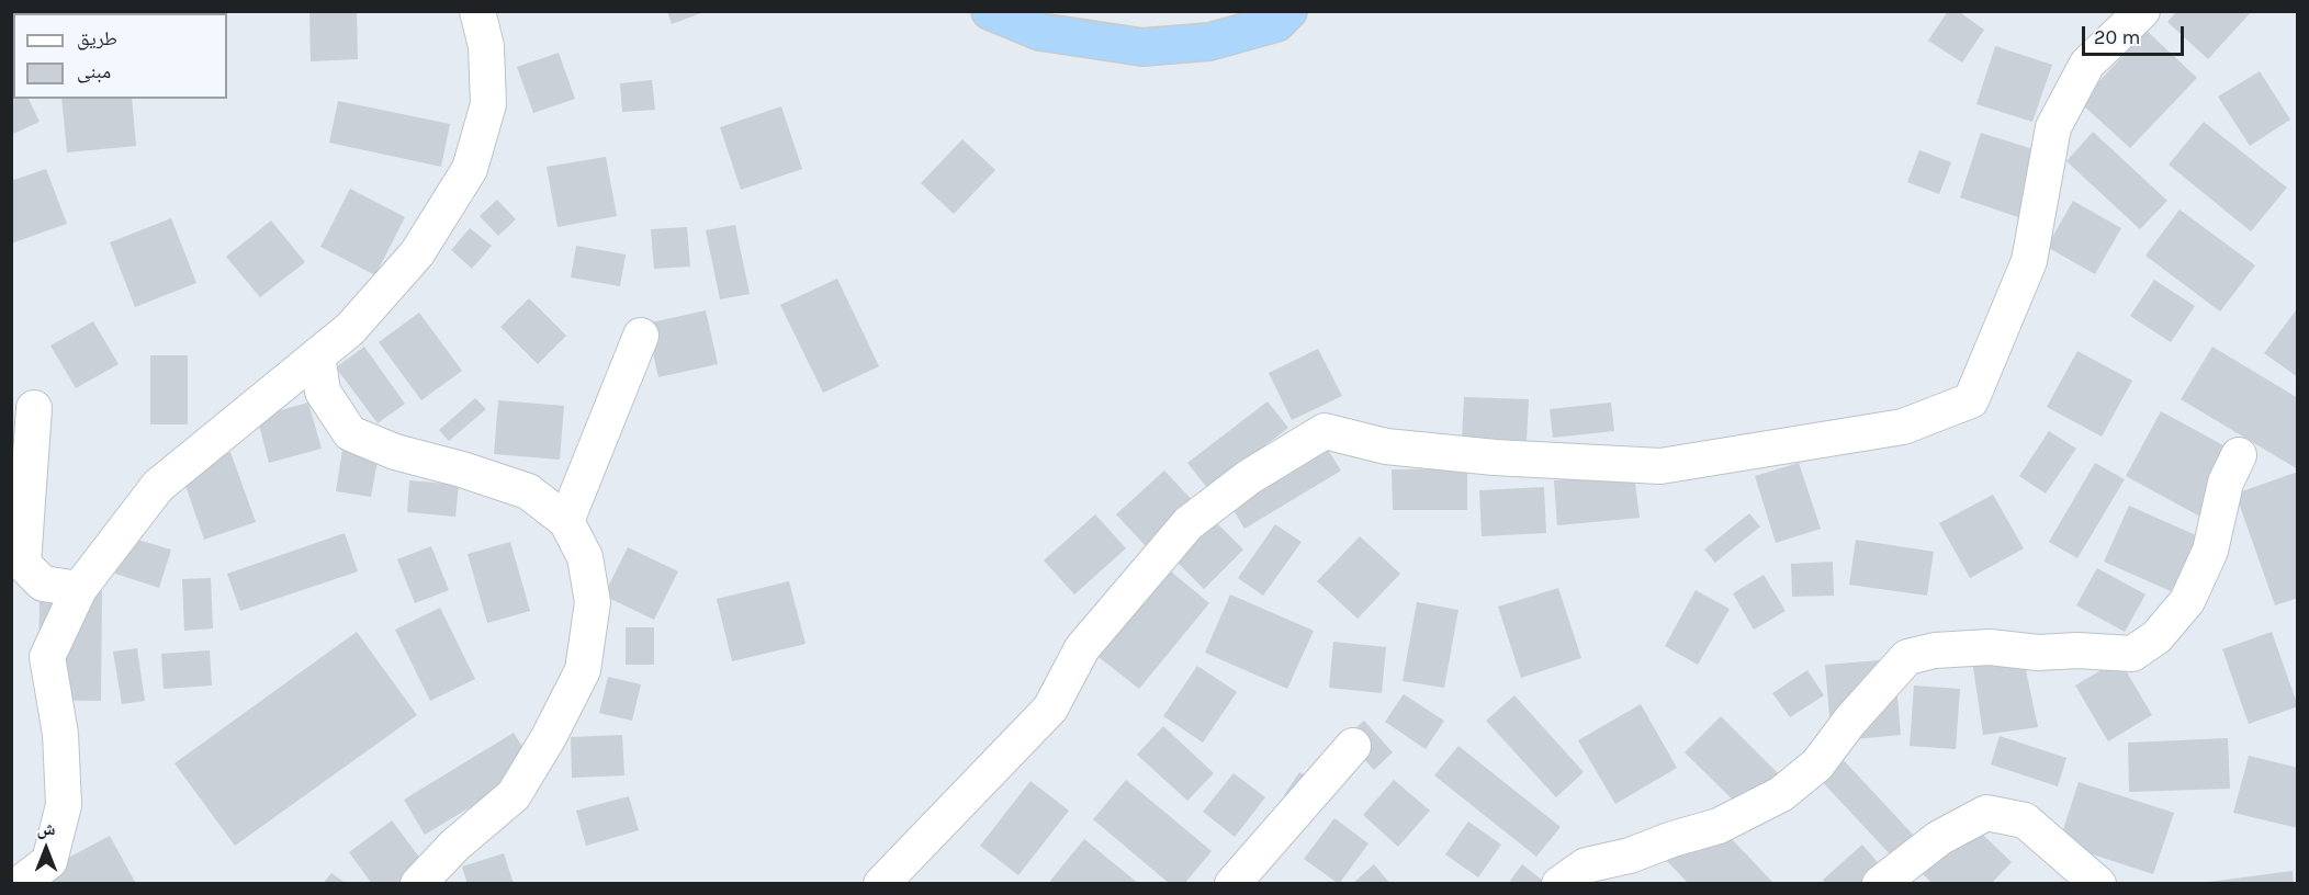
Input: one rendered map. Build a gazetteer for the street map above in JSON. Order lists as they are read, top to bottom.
{
  "legend": ["طريق", "مبنى"],
  "scale_bar": "20 m",
  "north": "top"
}
